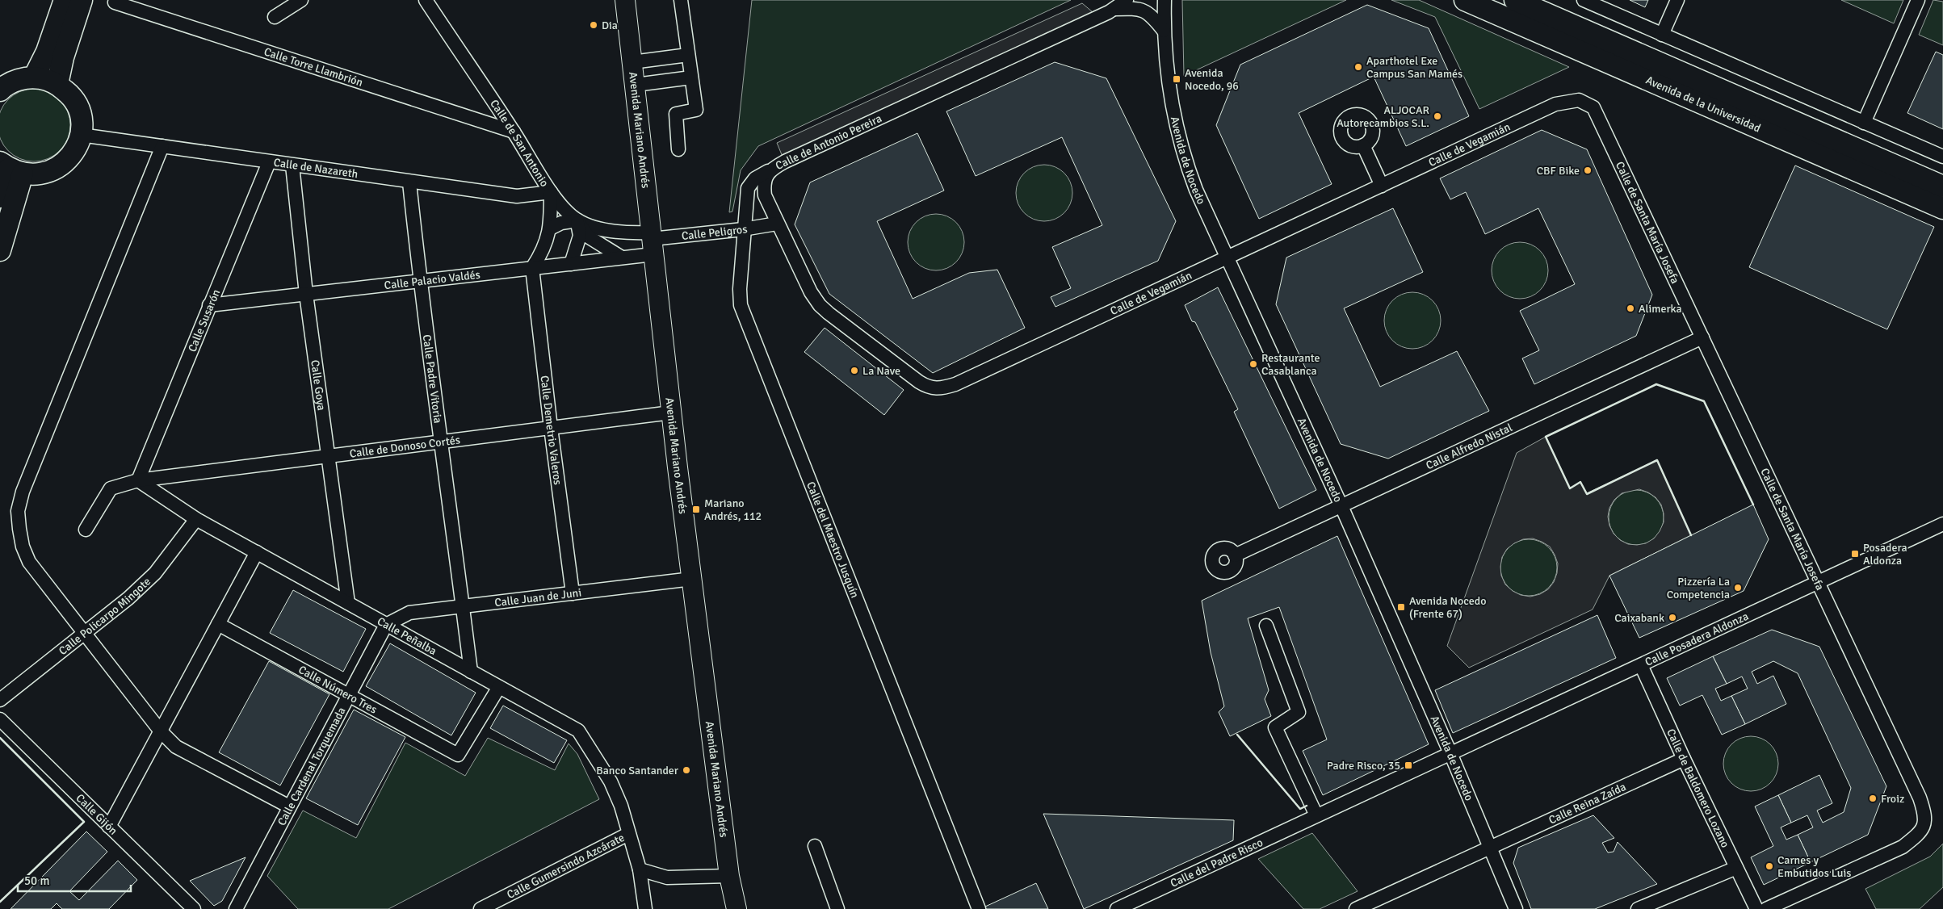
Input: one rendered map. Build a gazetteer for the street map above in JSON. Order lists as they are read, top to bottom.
{
  "streets": {
    "main road": ["Avenida de la Universidad", "Avenida Mariano Andrés"],
    "street": [
      "Calle Torre Llambrión",
      "Calle de Antonio Pereira",
      "Calle de San Antonio",
      "Calle de Vegamián",
      "Avenida de Nocedo",
      "Calle de Nazareth",
      "Calle de Santa María Josefa",
      "Calle Peligros",
      "Calle Palacio Valdés",
      "Calle Susarón",
      "Calle Padre Vitoria",
      "Calle Goya",
      "Calle Demetrio Valeros",
      "Calle de Donoso Cortés",
      "Calle Alfredo Nistal",
      "Calle del Maestro Jusquín",
      "Calle Juan de Juni",
      "Calle Policarpo Mingote",
      "Calle Peñalba",
      "Calle Posadera Aldonza",
      "Calle Número Tres",
      "Calle Cardenal Torquemada",
      "Calle de Baldomero Lozano",
      "Calle Reina Zaída",
      "Calle Gijón",
      "Calle del Padre Risco",
      "Calle Gumersindo Azcárate"
    ]
  },
  "crossings": [
    ["Calle Torre Llambrión", "Calle de San Antonio"],
    ["Avenida Mariano Andrés", "Calle de San Antonio"],
    ["Avenida Mariano Andrés", "Calle Peligros"],
    ["Avenida Mariano Andrés", "Calle Palacio Valdés"],
    ["Avenida Mariano Andrés", "Calle de Donoso Cortés"],
    ["Avenida Mariano Andrés", "Calle Juan de Juni"],
    ["Calle de Antonio Pereira", "Calle de Vegamián"],
    ["Calle de Antonio Pereira", "Avenida de Nocedo"],
    ["Calle de Antonio Pereira", "Calle Peligros"],
    ["Calle de Antonio Pereira", "Calle del Maestro Jusquín"],
    ["Calle de San Antonio", "Calle de Nazareth"],
    ["Calle de San Antonio", "Calle Peligros"],
    ["Calle de San Antonio", "Calle Palacio Valdés"],
    ["Calle de Vegamián", "Avenida de Nocedo"],
    ["Calle de Vegamián", "Calle de Santa María Josefa"],
    ["Avenida de Nocedo", "Calle Alfredo Nistal"],
    ["Avenida de Nocedo", "Calle Posadera Aldonza"],
    ["Avenida de Nocedo", "Calle Reina Zaída"],
    ["Avenida de Nocedo", "Calle del Padre Risco"],
    ["Calle de Nazareth", "Calle Susarón"],
    ["Calle de Nazareth", "Calle Padre Vitoria"],
    ["Calle de Nazareth", "Calle Goya"],
    ["Calle de Santa María Josefa", "Calle Alfredo Nistal"],
    ["Calle de Santa María Josefa", "Calle Posadera Aldonza"],
    ["Calle Peligros", "Calle Palacio Valdés"],
    ["Calle Peligros", "Calle del Maestro Jusquín"],
    ["Calle Palacio Valdés", "Calle Susarón"],
    ["Calle Palacio Valdés", "Calle Padre Vitoria"],
    ["Calle Palacio Valdés", "Calle Goya"],
    ["Calle Palacio Valdés", "Calle Demetrio Valeros"],
    ["Calle Susarón", "Calle de Donoso Cortés"],
    ["Calle Susarón", "Calle Peñalba"],
    ["Calle Padre Vitoria", "Calle de Donoso Cortés"],
    ["Calle Padre Vitoria", "Calle Juan de Juni"],
    ["Calle Padre Vitoria", "Calle Peñalba"],
    ["Calle Goya", "Calle de Donoso Cortés"],
    ["Calle Goya", "Calle Peñalba"],
    ["Calle Demetrio Valeros", "Calle de Donoso Cortés"],
    ["Calle Demetrio Valeros", "Calle Juan de Juni"],
    ["Calle de Donoso Cortés", "Calle Peñalba"],
    ["Calle Juan de Juni", "Calle Peñalba"],
    ["Calle Juan de Juni", "Calle Cardenal Torquemada"],
    ["Calle Policarpo Mingote", "Calle Peñalba"],
    ["Calle Peñalba", "Calle Número Tres"],
    ["Calle Peñalba", "Calle Cardenal Torquemada"],
    ["Calle Peñalba", "Calle Gumersindo Azcárate"],
    ["Calle Posadera Aldonza", "Calle de Baldomero Lozano"],
    ["Calle Posadera Aldonza", "Calle del Padre Risco"],
    ["Calle Número Tres", "Calle Cardenal Torquemada"],
    ["Calle de Baldomero Lozano", "Calle Reina Zaída"]
  ],
  "places": {
    "other": [
      "Dia",
      "Aparthotel Exe Campus San Mamés",
      "ALJOCAR Autorecambios S.L.",
      "CBF Bike",
      "Alimerka",
      "Restaurante Casablanca",
      "La Nave",
      "Pizzería La Competencia",
      "Caixabank",
      "Banco Santander",
      "Froiz",
      "Carnes y Embutidos Luis"
    ],
    "transit": [
      "Avenida Nocedo, 96",
      "Mariano Andrés, 112",
      "Posadera Aldonza",
      "Avenida Nocedo (Frente 67)",
      "Padre Risco, 35"
    ]
  },
  "scale_bar": "50 m"
}
